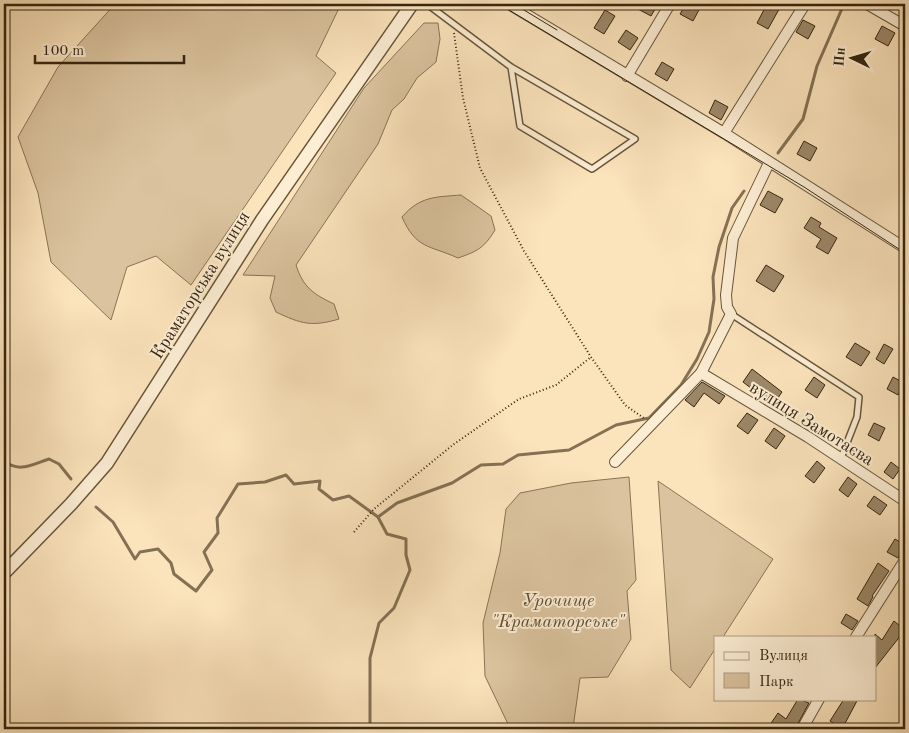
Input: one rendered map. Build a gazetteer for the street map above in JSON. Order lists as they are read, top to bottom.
{
  "streets": {
    "street": ["Краматорська вулиця", "вулиця Замотаєва"]
  },
  "parks": ["Урочище \"Краматорське\""],
  "legend": ["Вулиця", "Парк"],
  "scale_bar": "100 m",
  "north": "left"
}
